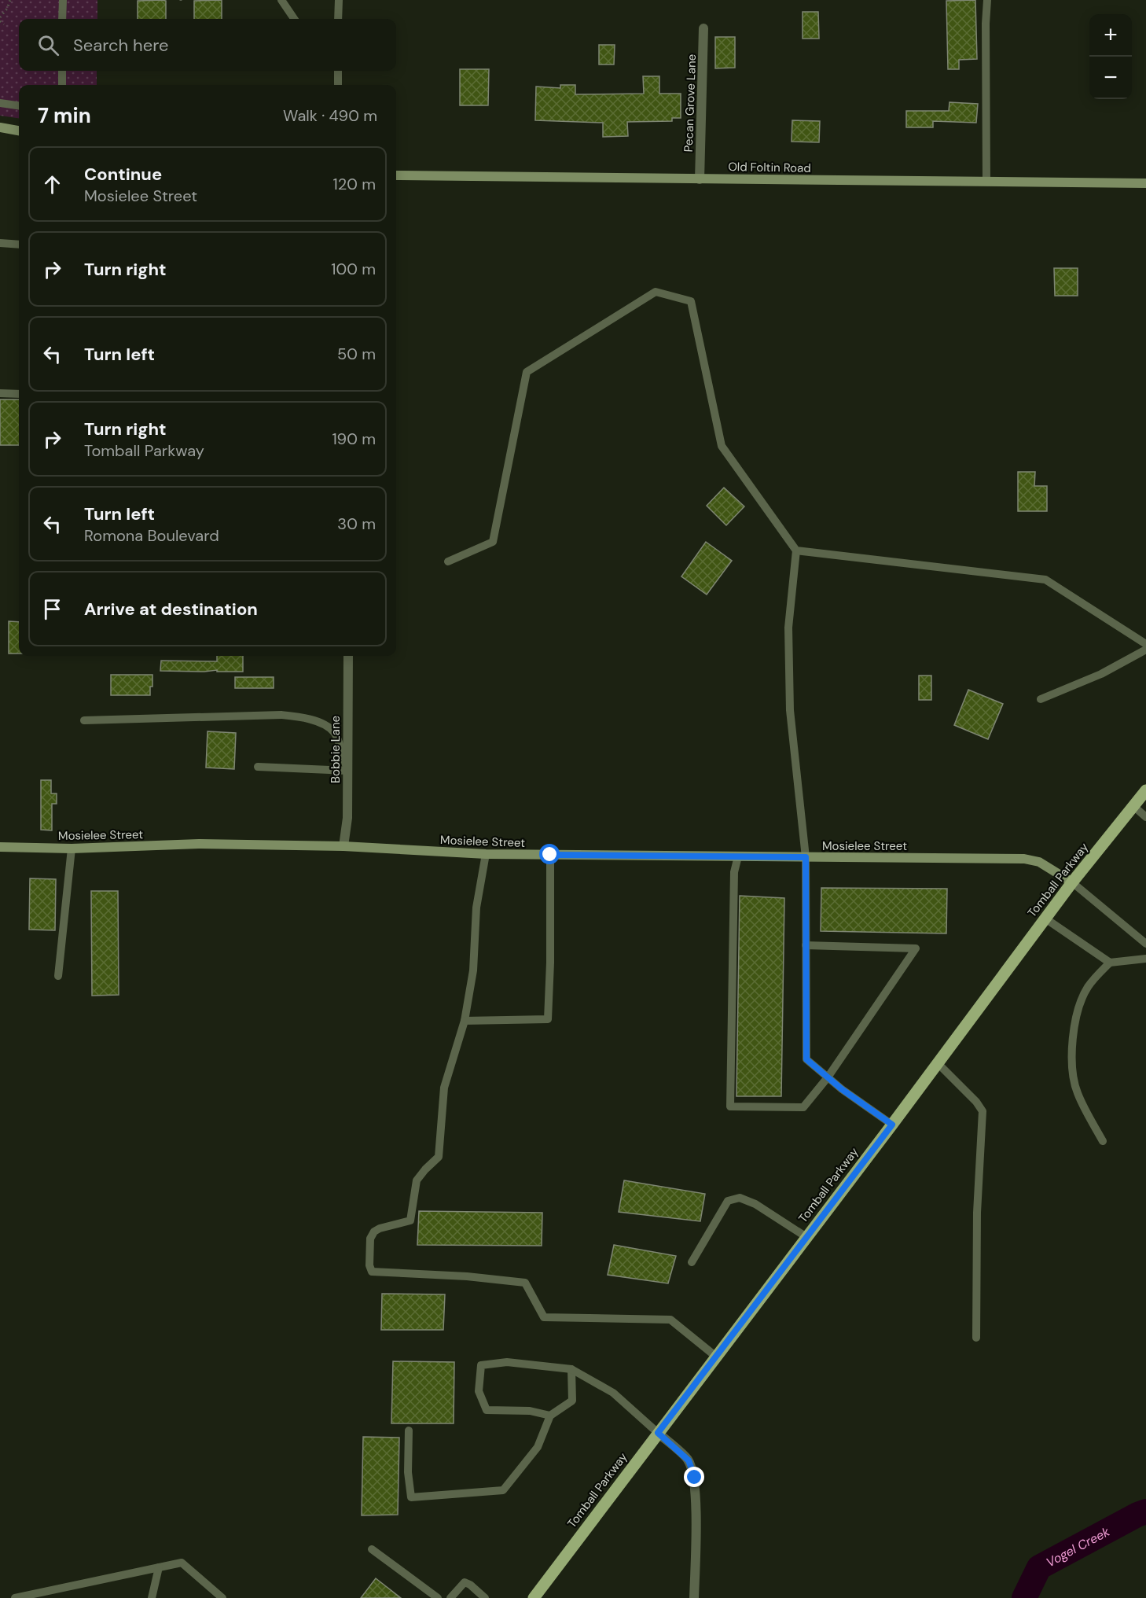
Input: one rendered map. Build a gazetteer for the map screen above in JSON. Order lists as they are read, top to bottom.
{
  "streets": {
    "main road": ["Tomball Parkway"],
    "street": [
      "Pecan Grove Lane",
      "Old Foltin Road",
      "Bobbie Lane",
      "Mosielee Street"
    ]
  },
  "crossings": [
    ["Pecan Grove Lane", "Old Foltin Road"],
    ["Bobbie Lane", "Mosielee Street"],
    ["Mosielee Street", "Tomball Parkway"]
  ],
  "water": ["Vogel Creek"],
  "page": {
    "map_buttons": ["+", "−"],
    "search": "Search here",
    "heading": ["7 min", "Walk · 490 m"],
    "list": [
      ["Continue", "Mosielee Street", "120 m"],
      ["Turn right", "100 m"],
      ["Turn left", "50 m"],
      ["Turn right", "Tomball Parkway", "190 m"],
      ["Turn left", "Romona Boulevard", "30 m"],
      "Arrive at destination"
    ]
  }
}
